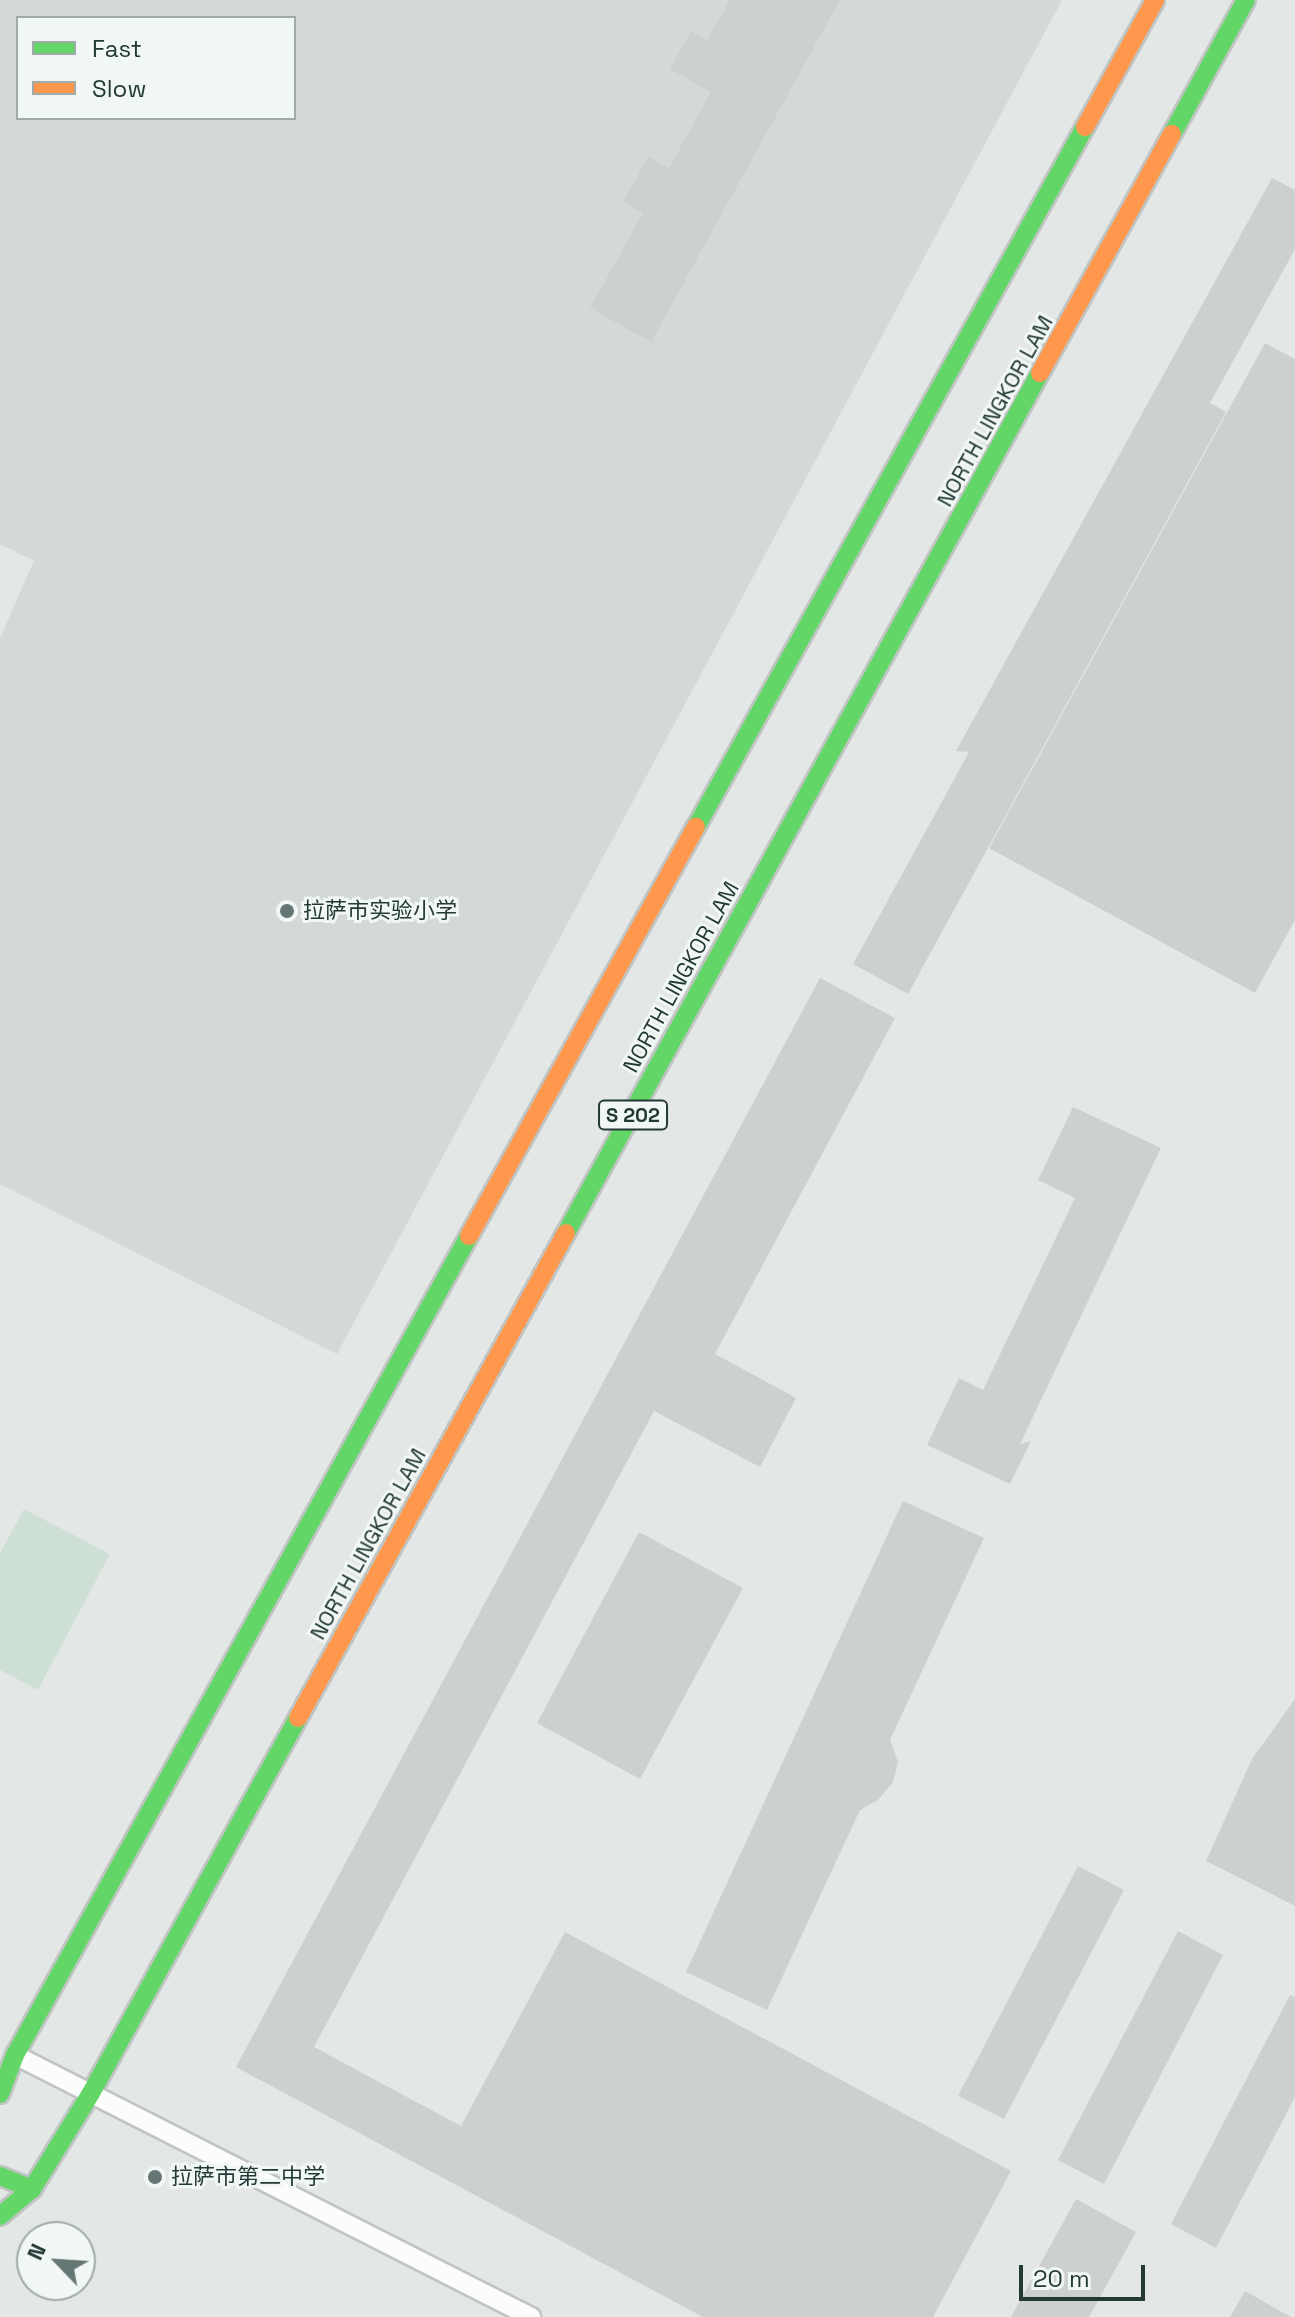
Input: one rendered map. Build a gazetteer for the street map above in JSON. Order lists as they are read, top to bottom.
{
  "streets": {
    "main road": ["NORTH LINGKOR LAM", "S 202"]
  },
  "places": ["拉萨市实验小学", "拉萨市第二中学"],
  "legend": ["Fast", "Slow"],
  "scale_bar": "20 m",
  "north": "top left"
}
